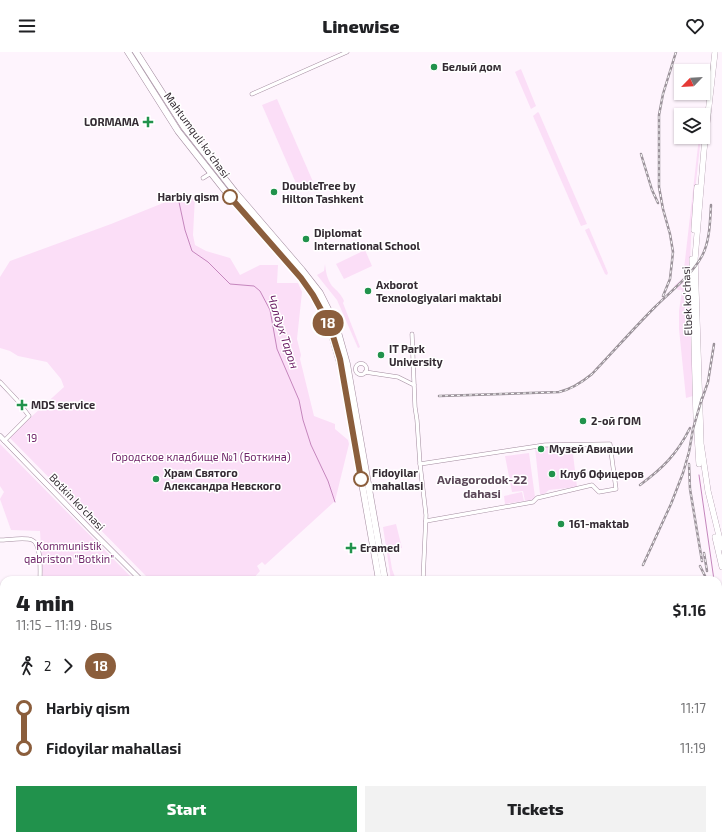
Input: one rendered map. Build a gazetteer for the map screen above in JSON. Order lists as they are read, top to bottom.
{
  "streets": {
    "main road": ["Mahtumquli ko'chasi", "Elbek ko'chasi"],
    "street": ["Botkin ko'chasi"]
  },
  "districts": ["Aviagorodok-22 dahasi"],
  "water": ["Чалдух Тарон"],
  "parks": ["19", "Городское кладбище №1 (Боткина)", "Kommunistik qabriston \"Botkin\""],
  "places": {
    "other": [
      "Белый дом",
      "DoubleTree by Hilton Tashkent",
      "Harbiy qism",
      "Diplomat International School",
      "Axborot Texnologiyalari maktabi",
      "IT Park University",
      "2-ой ГОМ",
      "Музей Авиации",
      "Клуб Офицеров",
      "Храм Святого Александра Невского",
      "Fidoyilar mahallasi",
      "161-maktab"
    ],
    "health": ["LORMAMA", "MDS service", "Eramed"]
  },
  "lines": ["bus line 18"],
  "north": "bottom left",
  "page": {
    "header": "Linewise",
    "on_map": "18",
    "heading": ["4 min", "11:15 – 11:19 · Bus", "$1.16"],
    "legs": ["2", "18"],
    "list": [
      {
        "name": "Harbiy qism",
        "value": "11:17"
      },
      {
        "name": "Fidoyilar mahallasi",
        "value": "11:19"
      }
    ],
    "buttons": ["Start", "Tickets"]
  }
}
